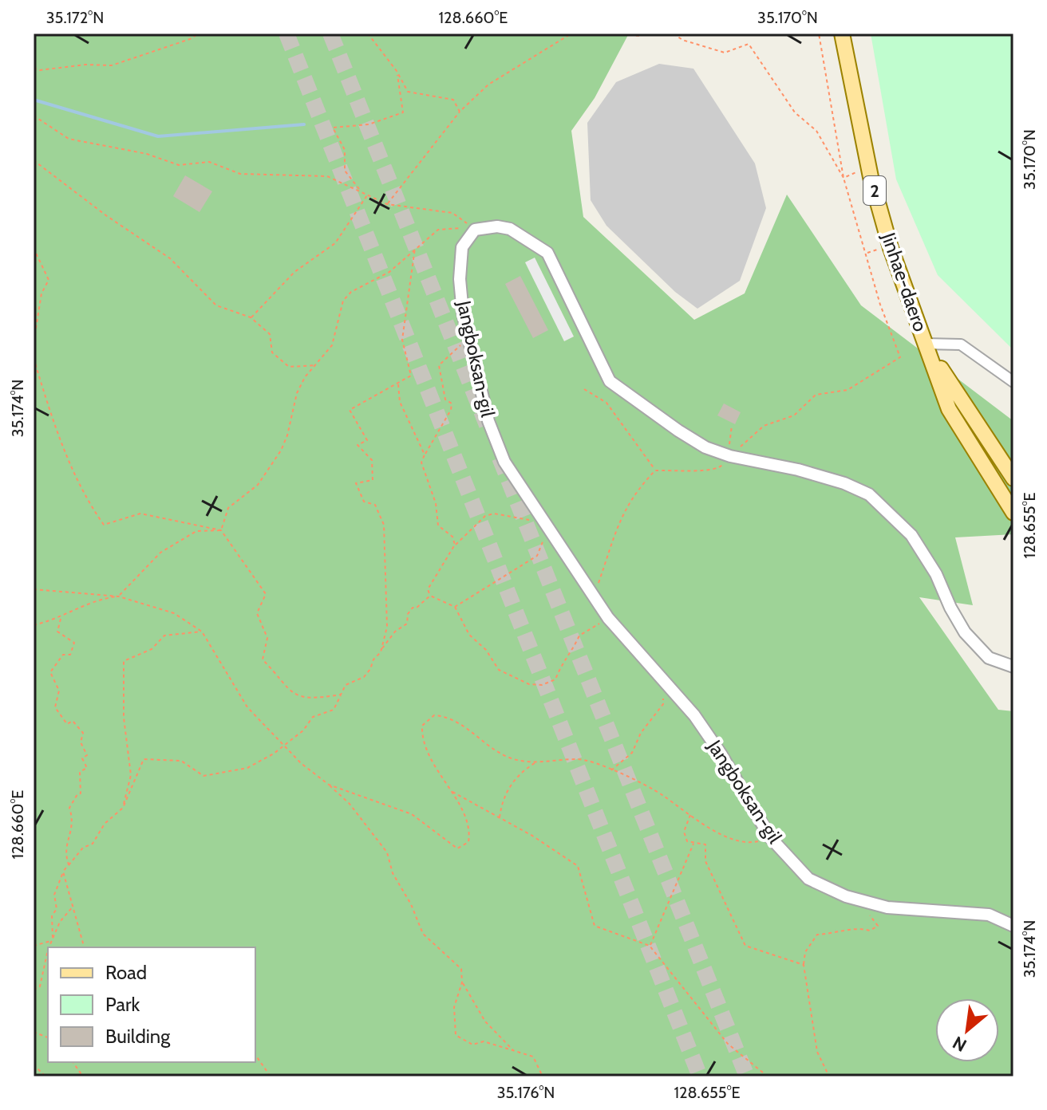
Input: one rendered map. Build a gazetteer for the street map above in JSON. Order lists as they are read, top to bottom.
{
  "streets": {
    "main road": ["2", "Jinhae-daero"],
    "street": ["Jangboksan-gil"]
  },
  "crossings": [
    ["2", "Jinhae-daero"]
  ],
  "legend": ["Road", "Park", "Building"],
  "north": "bottom left",
  "coordinates": [
    "35.172°N",
    "128.660°E",
    "35.170°N",
    "35.174°N",
    "128.655°E",
    "35.176°N"
  ]
}
